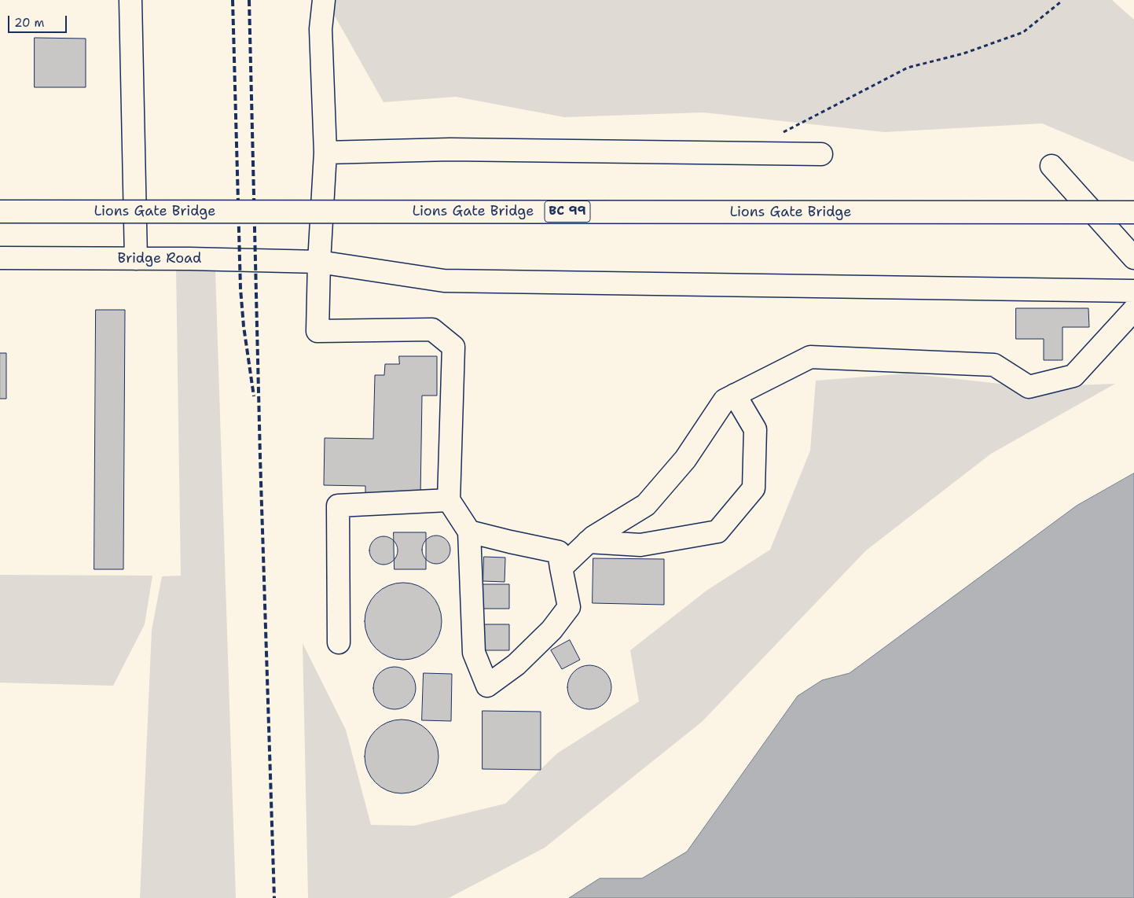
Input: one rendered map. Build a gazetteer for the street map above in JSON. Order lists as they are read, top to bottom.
{
  "streets": {
    "main road": ["Lions Gate Bridge", "BC 99", "Bridge Road"]
  },
  "scale_bar": "20 m"
}
